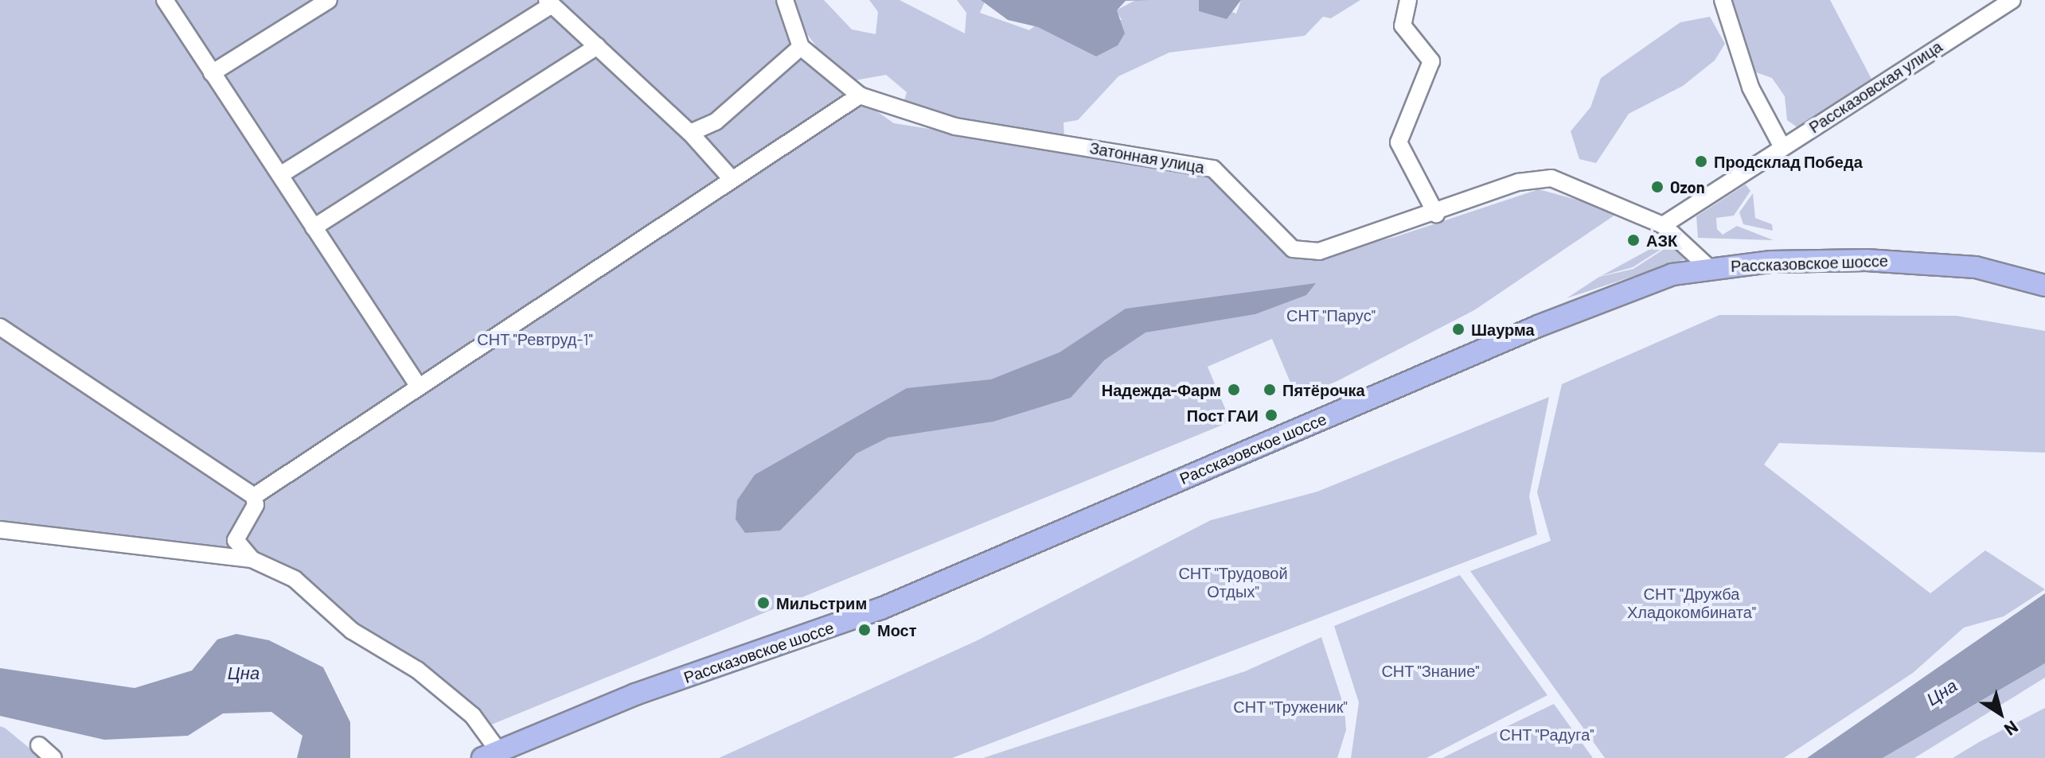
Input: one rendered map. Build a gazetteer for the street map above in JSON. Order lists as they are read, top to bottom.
{
  "streets": {
    "main road": ["Рассказовское шоссе"],
    "street": ["Рассказовская улица", "Затонная улица"]
  },
  "crossings": [
    ["Рассказовская улица", "Затонная улица"]
  ],
  "water": ["Цна"],
  "parks": [
    "СНТ \"Парус\"",
    "СНТ \"Ревтруд-1\"",
    "СНТ \"Трудовой Отдых\"",
    "СНТ \"Дружба Хладокомбината\"",
    "СНТ \"Знание\"",
    "СНТ \"Труженик\"",
    "СНТ \"Радуга\""
  ],
  "places": [
    "Продсклад Победа",
    "Ozon",
    "АЗК",
    "Шаурма",
    "Надежда-Фарм",
    "Пятёрочка",
    "Пост ГАИ",
    "Мильстрим",
    "Мост"
  ],
  "north": "bottom right"
}
